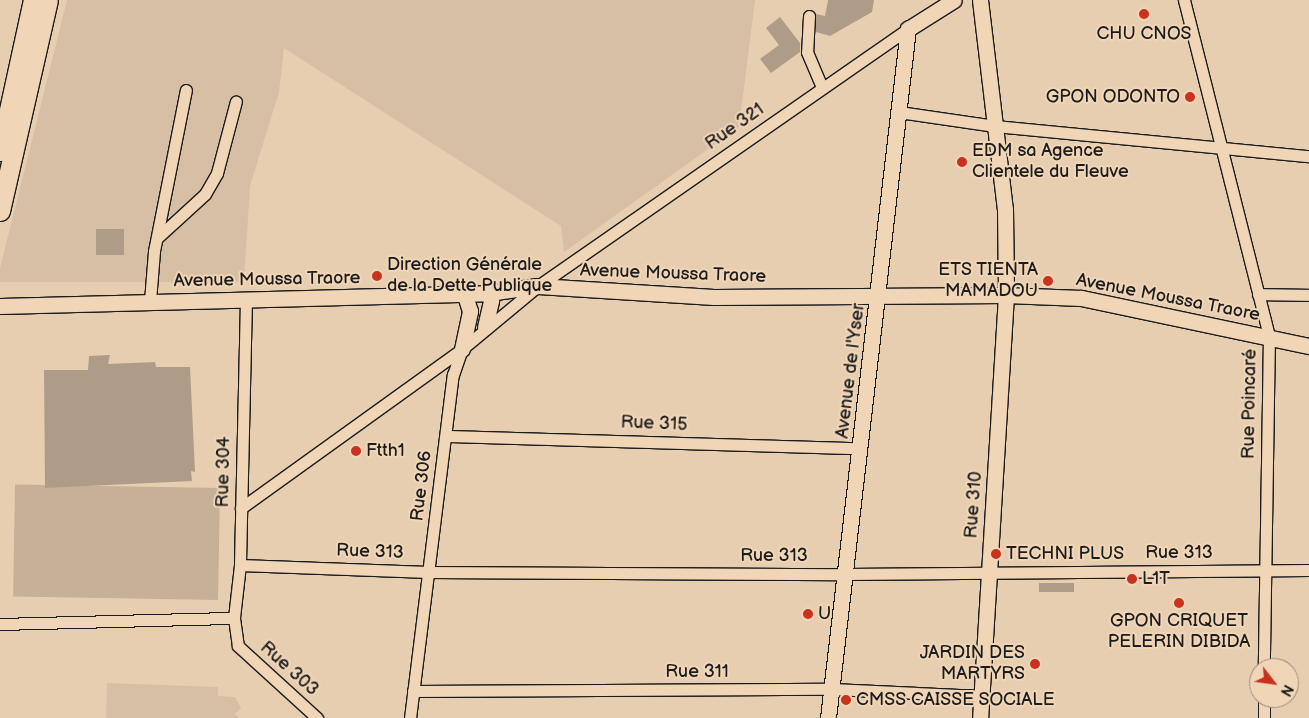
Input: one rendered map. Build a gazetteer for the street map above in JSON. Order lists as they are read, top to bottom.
{
  "streets": {
    "street": [
      "Rue 321",
      "Avenue Moussa Traore",
      "Avenue de l'Yser",
      "Rue Poincaré",
      "Rue 315",
      "Rue 304",
      "Rue 306",
      "Rue 310",
      "Rue 313",
      "Rue 303",
      "Rue 311"
    ]
  },
  "crossings": [
    ["Rue 321", "Avenue Moussa Traore"],
    ["Rue 321", "Avenue de l'Yser"],
    ["Rue 321", "Rue 304"],
    ["Rue 321", "Rue 306"],
    ["Avenue Moussa Traore", "Avenue de l'Yser"],
    ["Avenue Moussa Traore", "Rue Poincaré"],
    ["Avenue Moussa Traore", "Rue 304"],
    ["Avenue Moussa Traore", "Rue 310"],
    ["Avenue de l'Yser", "Rue 315"],
    ["Avenue de l'Yser", "Rue 313"],
    ["Avenue de l'Yser", "Rue 311"],
    ["Rue Poincaré", "Rue 313"],
    ["Rue 315", "Rue 306"],
    ["Rue 304", "Rue 313"],
    ["Rue 304", "Rue 303"],
    ["Rue 306", "Rue 313"],
    ["Rue 306", "Rue 311"],
    ["Rue 310", "Rue 313"],
    ["Rue 310", "Rue 311"]
  ],
  "places": [
    "CHU CNOS",
    "GPON ODONTO",
    "EDM sa Agence Clientele du Fleuve",
    "Direction Générale de la Dette Publique",
    "ETS TIENTA MAMADOU",
    "Ftth1",
    "TECHNI PLUS",
    "L1T",
    "GPON CRIQUET PELERIN DIBIDA",
    "U",
    "JARDIN DES MARTYRS",
    "CMSS CAISSE SOCIALE"
  ],
  "north": "bottom right"
}
